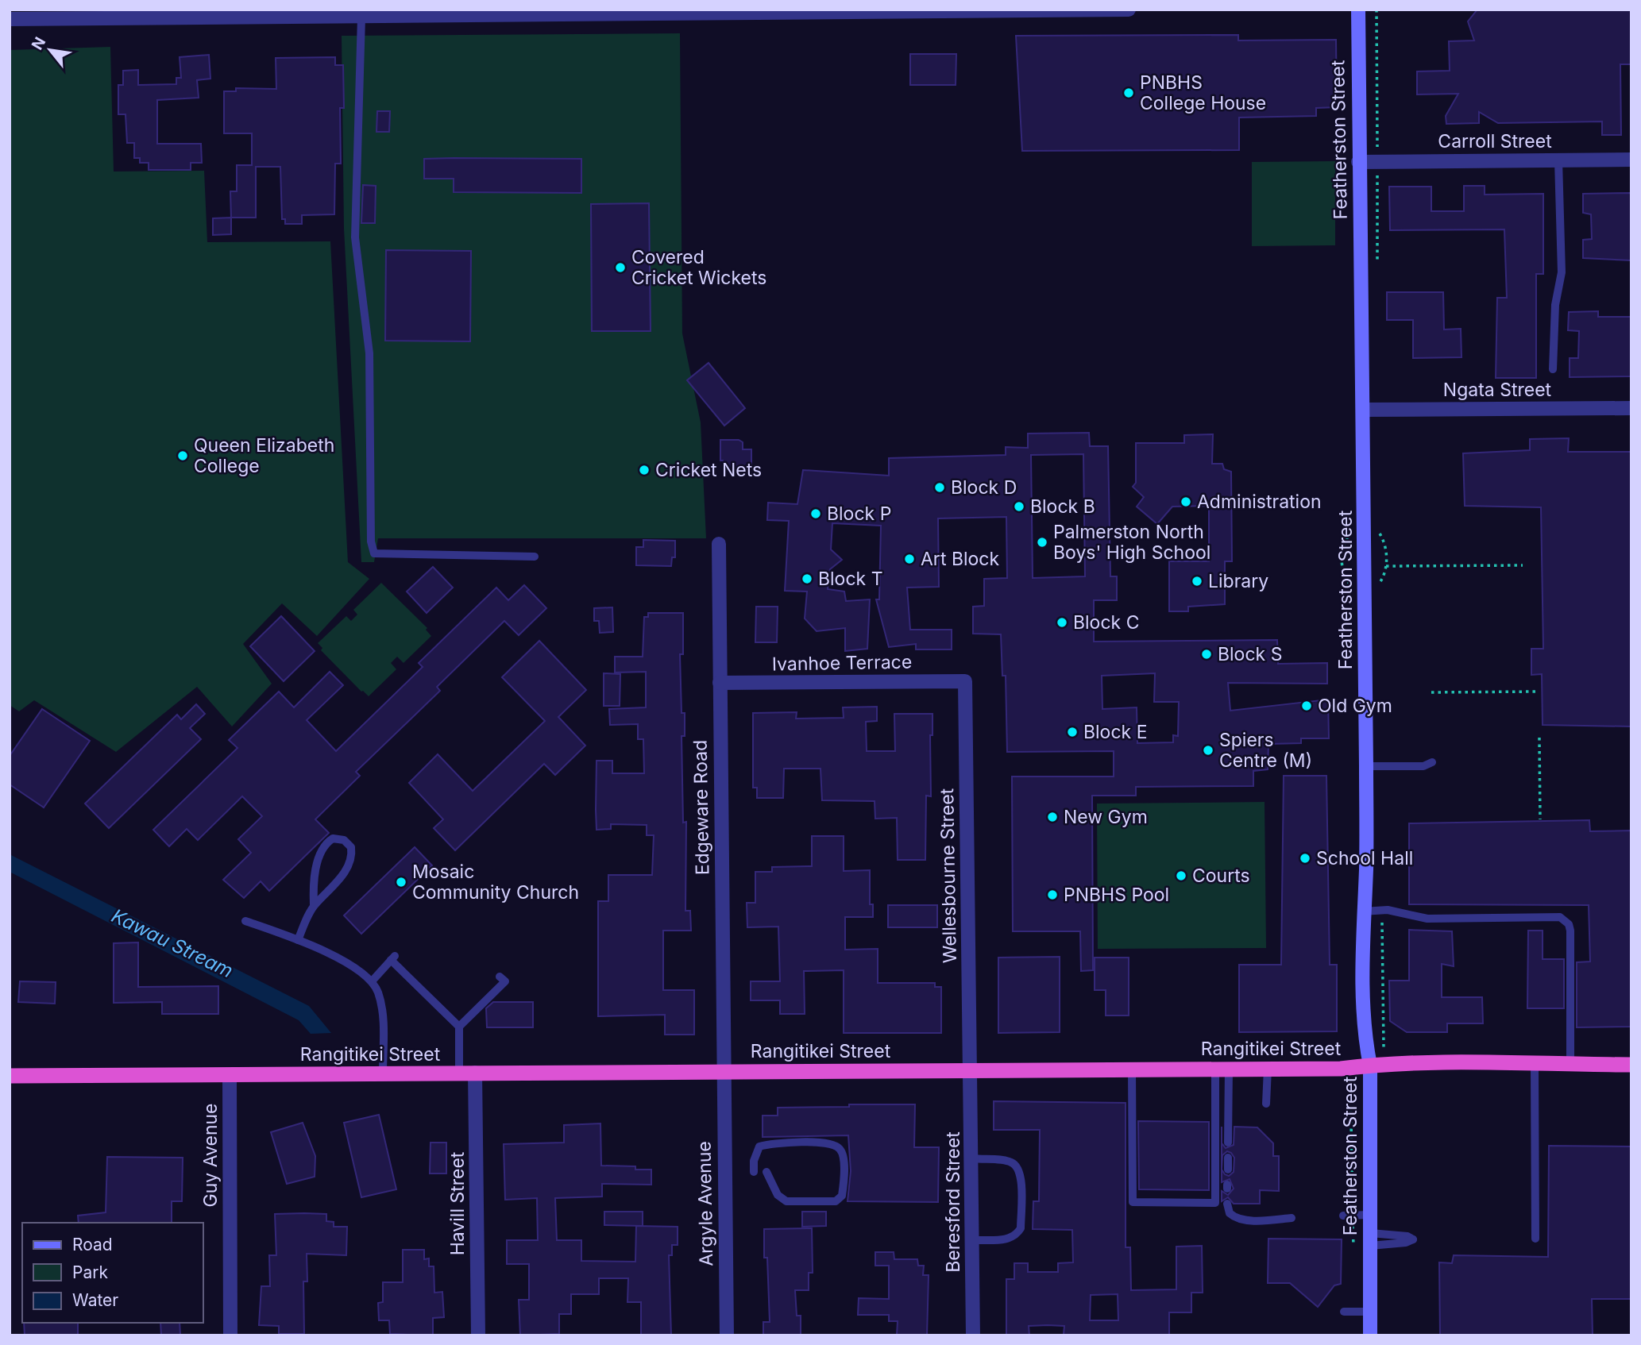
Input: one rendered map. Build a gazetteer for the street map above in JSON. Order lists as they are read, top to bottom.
{
  "streets": {
    "highway": ["Rangitikei Street"],
    "main road": ["Featherston Street"],
    "street": [
      "Carroll Street",
      "Ngata Street",
      "Ivanhoe Terrace",
      "Edgeware Road",
      "Wellesbourne Street",
      "Guy Avenue",
      "Beresford Street",
      "Havill Street",
      "Argyle Avenue"
    ]
  },
  "crossings": [
    ["Featherston Street", "Carroll Street"],
    ["Featherston Street", "Ngata Street"],
    ["Featherston Street", "Rangitikei Street"],
    ["Ivanhoe Terrace", "Edgeware Road"],
    ["Ivanhoe Terrace", "Wellesbourne Street"],
    ["Edgeware Road", "Rangitikei Street"],
    ["Edgeware Road", "Argyle Avenue"],
    ["Wellesbourne Street", "Rangitikei Street"],
    ["Wellesbourne Street", "Beresford Street"],
    ["Rangitikei Street", "Guy Avenue"],
    ["Rangitikei Street", "Beresford Street"],
    ["Rangitikei Street", "Havill Street"],
    ["Rangitikei Street", "Argyle Avenue"]
  ],
  "water": ["Kawau Stream"],
  "places": [
    "PNBHS College House",
    "Covered Cricket Wickets",
    "Queen Elizabeth College",
    "Cricket Nets",
    "Block D",
    "Administration",
    "Block B",
    "Block P",
    "Palmerston North Boys' High School",
    "Art Block",
    "Block T",
    "Library",
    "Block C",
    "Block S",
    "Old Gym",
    "Block E",
    "Spiers Centre (M)",
    "New Gym",
    "School Hall",
    "Courts",
    "Mosaic Community Church",
    "PNBHS Pool"
  ],
  "legend": ["Road", "Park", "Water"],
  "north": "top left"
}
